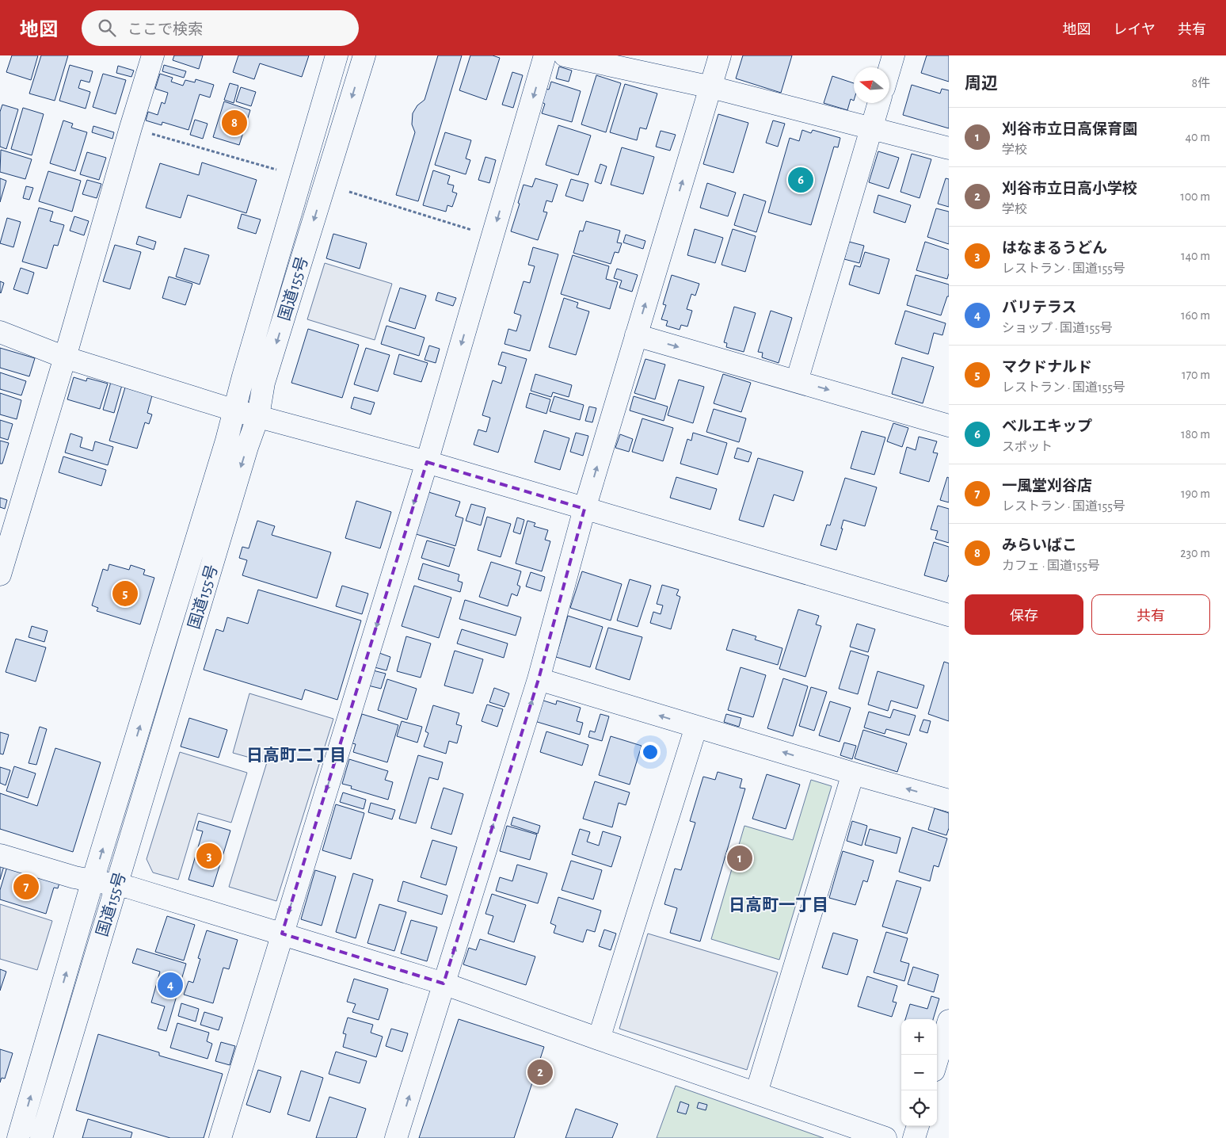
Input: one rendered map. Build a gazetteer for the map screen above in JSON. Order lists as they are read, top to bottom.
{
  "streets": {
    "main road": ["国道155号"]
  },
  "districts": ["日高町二丁目", "日高町一丁目"],
  "north": "left",
  "page": {
    "header": "地図",
    "search": "ここで検索",
    "nav": ["地図", "レイヤ", "共有"],
    "heading": ["周辺", "8件"],
    "list": [
      {
        "mark": "1",
        "name": "刈谷市立日高保育園",
        "note": "学校",
        "value": "40 m"
      },
      {
        "mark": "2",
        "name": "刈谷市立日高小学校",
        "note": "学校",
        "value": "100 m"
      },
      {
        "mark": "3",
        "name": "はなまるうどん",
        "note": "レストラン · 国道155号",
        "value": "140 m"
      },
      {
        "mark": "4",
        "name": "バリテラス",
        "note": "ショップ · 国道155号",
        "value": "160 m"
      },
      {
        "mark": "5",
        "name": "マクドナルド",
        "note": "レストラン · 国道155号",
        "value": "170 m"
      },
      {
        "mark": "6",
        "name": "ベルエキップ",
        "note": "スポット",
        "value": "180 m"
      },
      {
        "mark": "7",
        "name": "一風堂刈谷店",
        "note": "レストラン · 国道155号",
        "value": "190 m"
      },
      {
        "mark": "8",
        "name": "みらいばこ",
        "note": "カフェ · 国道155号",
        "value": "230 m"
      }
    ],
    "pins": [
      "8",
      "6",
      "5",
      "3",
      "1",
      "7",
      "4",
      "2"
    ],
    "buttons": ["保存", "共有"],
    "map_buttons": ["+", "−"]
  }
}
